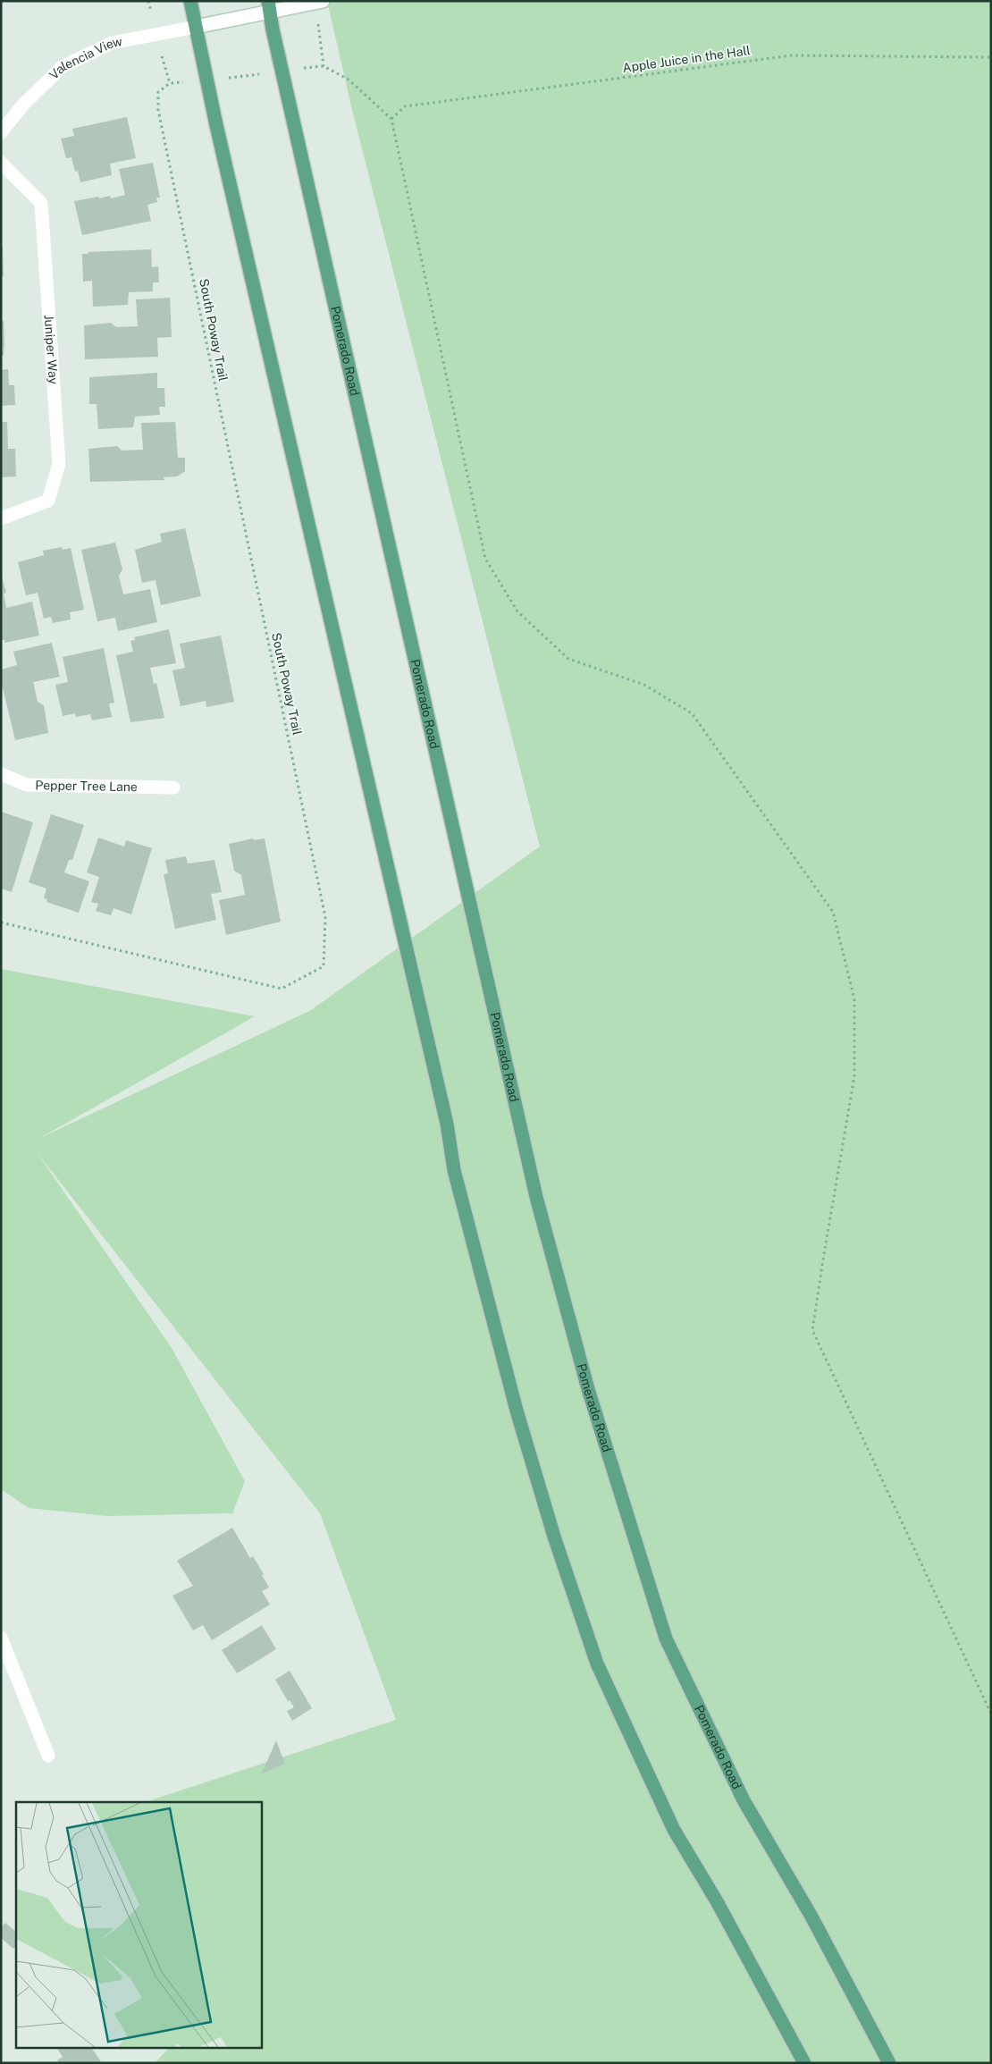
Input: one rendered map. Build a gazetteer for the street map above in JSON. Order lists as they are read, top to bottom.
{
  "streets": {
    "main road": ["Pomerado Road"],
    "street": ["Valencia View", "Juniper Way", "Pepper Tree Lane"],
    "path": ["Apple Juice in the Hall", "South Poway Trail"]
  },
  "crossings": [
    ["Valencia View", "Pomerado Road"]
  ]
}
